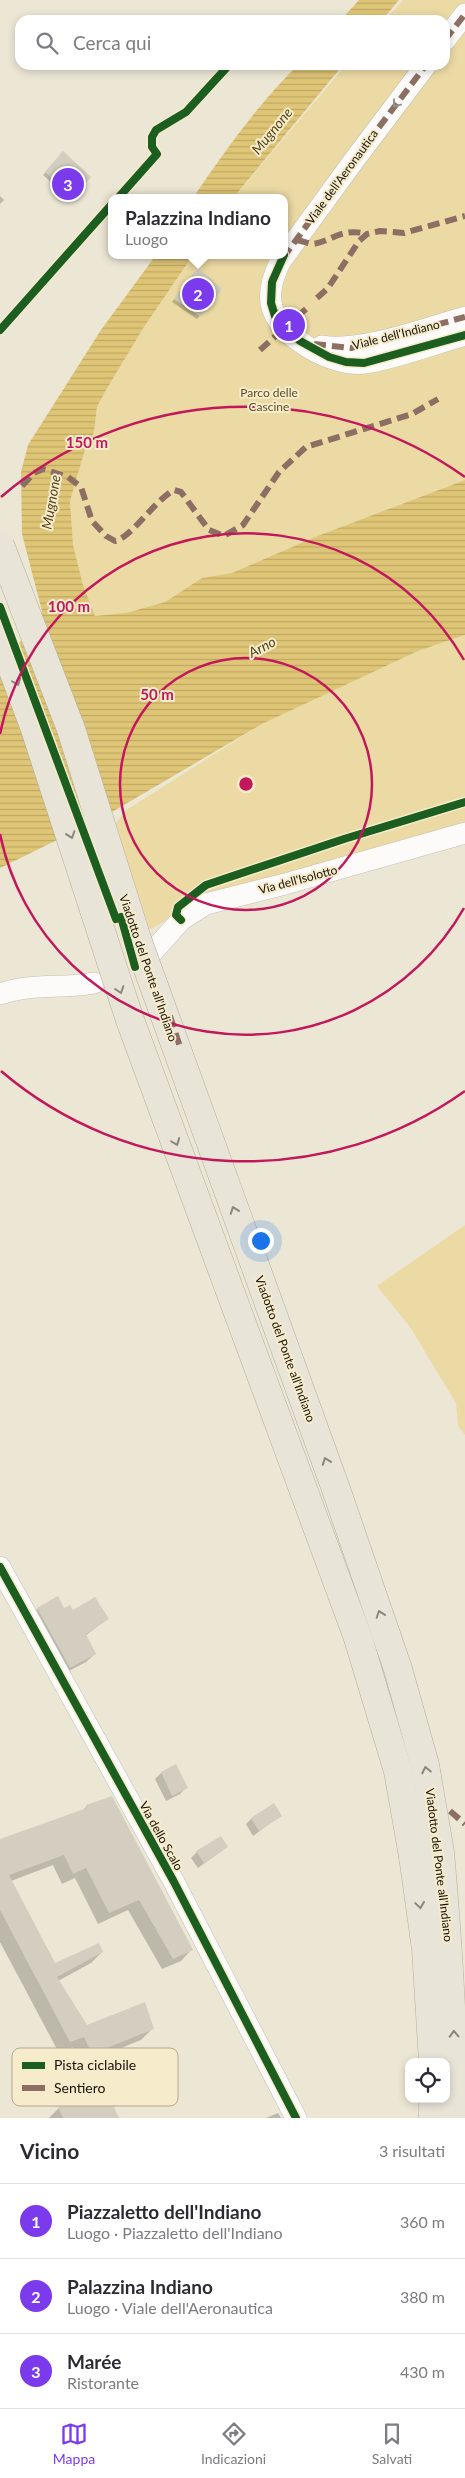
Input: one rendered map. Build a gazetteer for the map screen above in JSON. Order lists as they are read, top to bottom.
{
  "streets": {
    "highway": ["Viadotto del Ponte all'Indiano"],
    "street": [
      "Viale dell'Aeronautica",
      "Viale dell'Indiano",
      "Via dell'Isolotto",
      "Via dello Scalo"
    ]
  },
  "crossings": [
    ["Viale dell'Aeronautica", "Viale dell'Indiano"]
  ],
  "one_way": ["Viale dell'Aeronautica"],
  "water": ["Mugnone", "Arno"],
  "parks": ["Parco delle Cascine"],
  "legend": ["Pista ciclabile", "Sentiero"],
  "page": {
    "search": "Cerca qui",
    "pins": ["3", "2", "1"],
    "popup": ["Palazzina Indiano", "Luogo"],
    "heading": ["Vicino", "3 risultati"],
    "list": [
      {
        "mark": "1",
        "name": "Piazzaletto dell'Indiano",
        "note": "Luogo · Piazzaletto dell'Indiano",
        "value": "360 m"
      },
      {
        "mark": "2",
        "name": "Palazzina Indiano",
        "note": "Luogo · Viale dell'Aeronautica",
        "value": "380 m"
      },
      {
        "mark": "3",
        "name": "Marée",
        "note": "Ristorante",
        "value": "430 m"
      }
    ],
    "nav": ["Mappa", "Indicazioni", "Salvati"]
  },
  "rings": ["150 m", "100 m", "50 m"]
}
